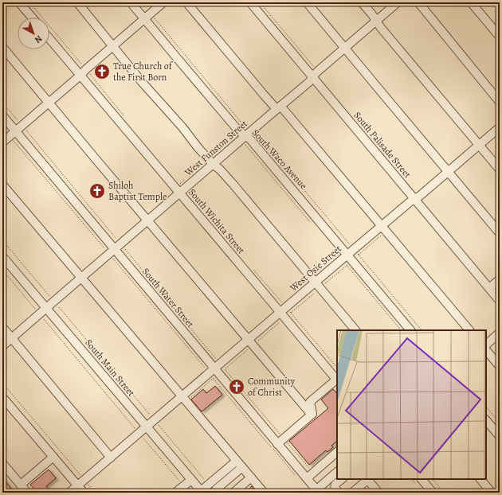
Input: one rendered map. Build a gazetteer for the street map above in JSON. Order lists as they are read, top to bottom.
{
  "streets": {
    "street": [
      "South Palisade Street",
      "West Funston Street",
      "South Waco Avenue",
      "South Wichita Street",
      "West Osie Street",
      "South Water Street",
      "South Main Street"
    ]
  },
  "crossings": [
    ["South Palisade Street", "West Funston Street"],
    ["South Palisade Street", "West Osie Street"],
    ["West Funston Street", "South Waco Avenue"],
    ["West Funston Street", "South Wichita Street"],
    ["West Funston Street", "South Water Street"],
    ["West Funston Street", "South Main Street"],
    ["South Waco Avenue", "West Osie Street"],
    ["South Wichita Street", "West Osie Street"],
    ["West Osie Street", "South Water Street"],
    ["West Osie Street", "South Main Street"]
  ],
  "places": {
    "church": ["True Church of the First Born", "Shiloh Baptist Temple", "Community of Christ"]
  },
  "north": "bottom right"
}
